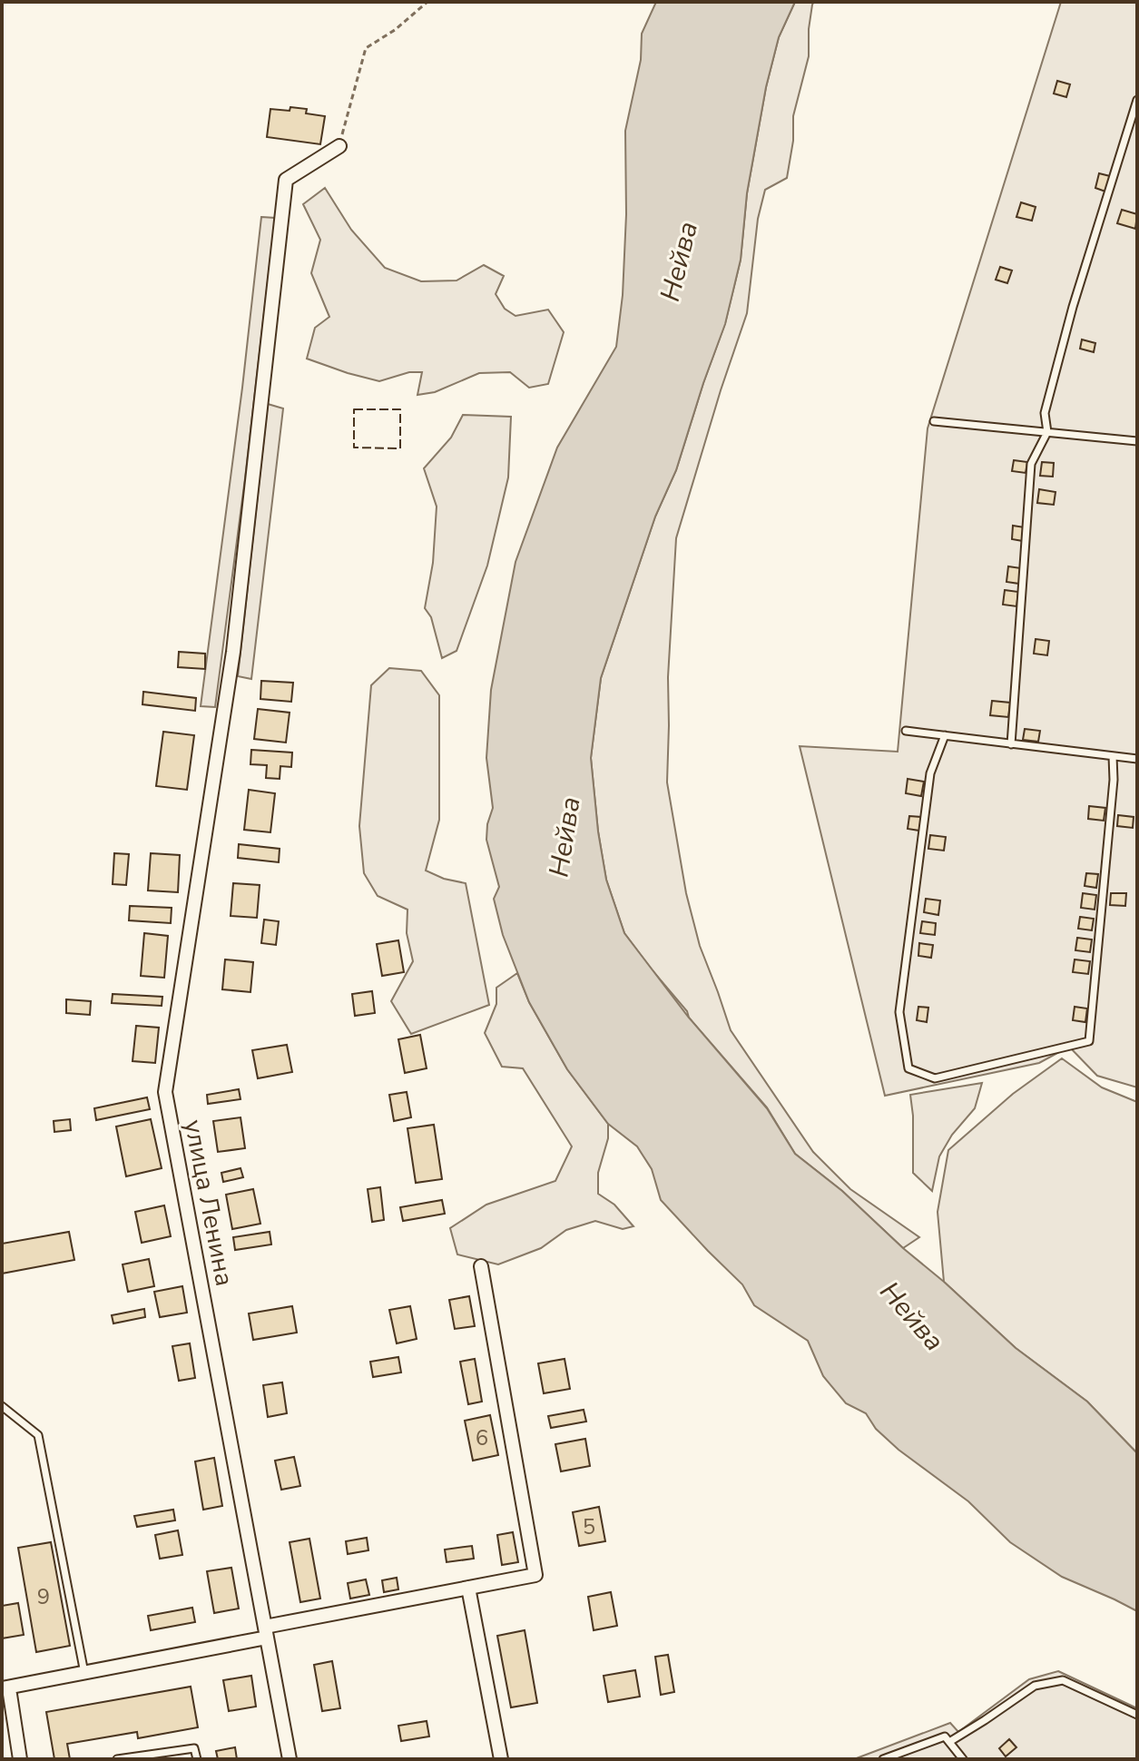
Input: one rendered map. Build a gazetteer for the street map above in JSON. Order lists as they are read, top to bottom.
{
  "streets": {
    "street": ["улица Ленина"]
  },
  "water": ["Нейва"],
  "house_numbers": ["6", "5", "9"]
}
